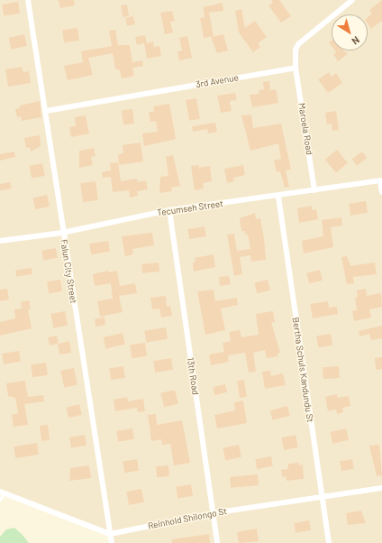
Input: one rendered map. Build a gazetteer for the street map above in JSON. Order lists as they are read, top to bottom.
{
  "streets": {
    "street": [
      "3rd Avenue",
      "Maroela Road",
      "Tecumseh Street",
      "Falun City Street",
      "Bertha Schuls Kandundu St",
      "13th Road",
      "Reinhold Shilongo St"
    ]
  },
  "crossings": [
    ["3rd Avenue", "Maroela Road"],
    ["3rd Avenue", "Falun City Street"],
    ["Maroela Road", "Tecumseh Street"],
    ["Tecumseh Street", "Falun City Street"],
    ["Tecumseh Street", "Bertha Schuls Kandundu St"],
    ["Tecumseh Street", "13th Road"],
    ["Falun City Street", "Reinhold Shilongo St"],
    ["Bertha Schuls Kandundu St", "Reinhold Shilongo St"],
    ["13th Road", "Reinhold Shilongo St"]
  ],
  "north": "bottom right"
}
